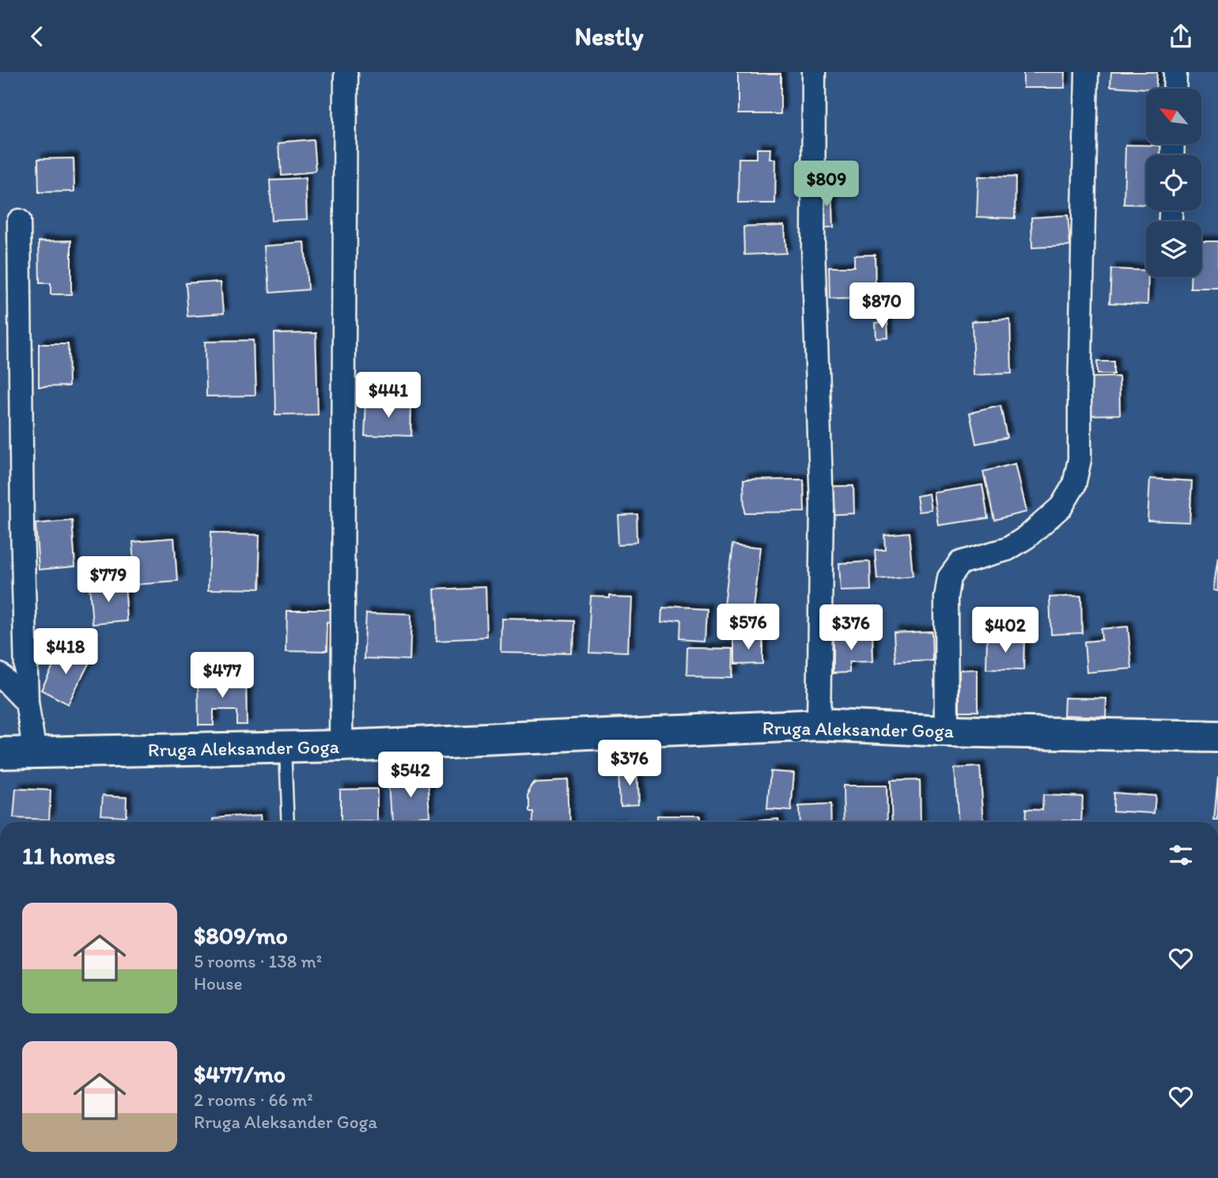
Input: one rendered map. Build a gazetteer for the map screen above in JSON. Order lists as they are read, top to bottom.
{
  "streets": {
    "main road": ["Rruga Aleksander Goga"]
  },
  "north": "top left",
  "page": {
    "header": "Nestly",
    "price": [
      "$809",
      "$870",
      "$441",
      "$779",
      "$576",
      "$376",
      "$402",
      "$418",
      "$477",
      "$376",
      "$542"
    ],
    "heading": "11 homes",
    "list": [
      {
        "name": "$809/mo",
        "note": "5 rooms · 138 m² · House"
      },
      {
        "name": "$477/mo",
        "note": "2 rooms · 66 m² · Rruga Aleksander Goga"
      }
    ]
  }
}
